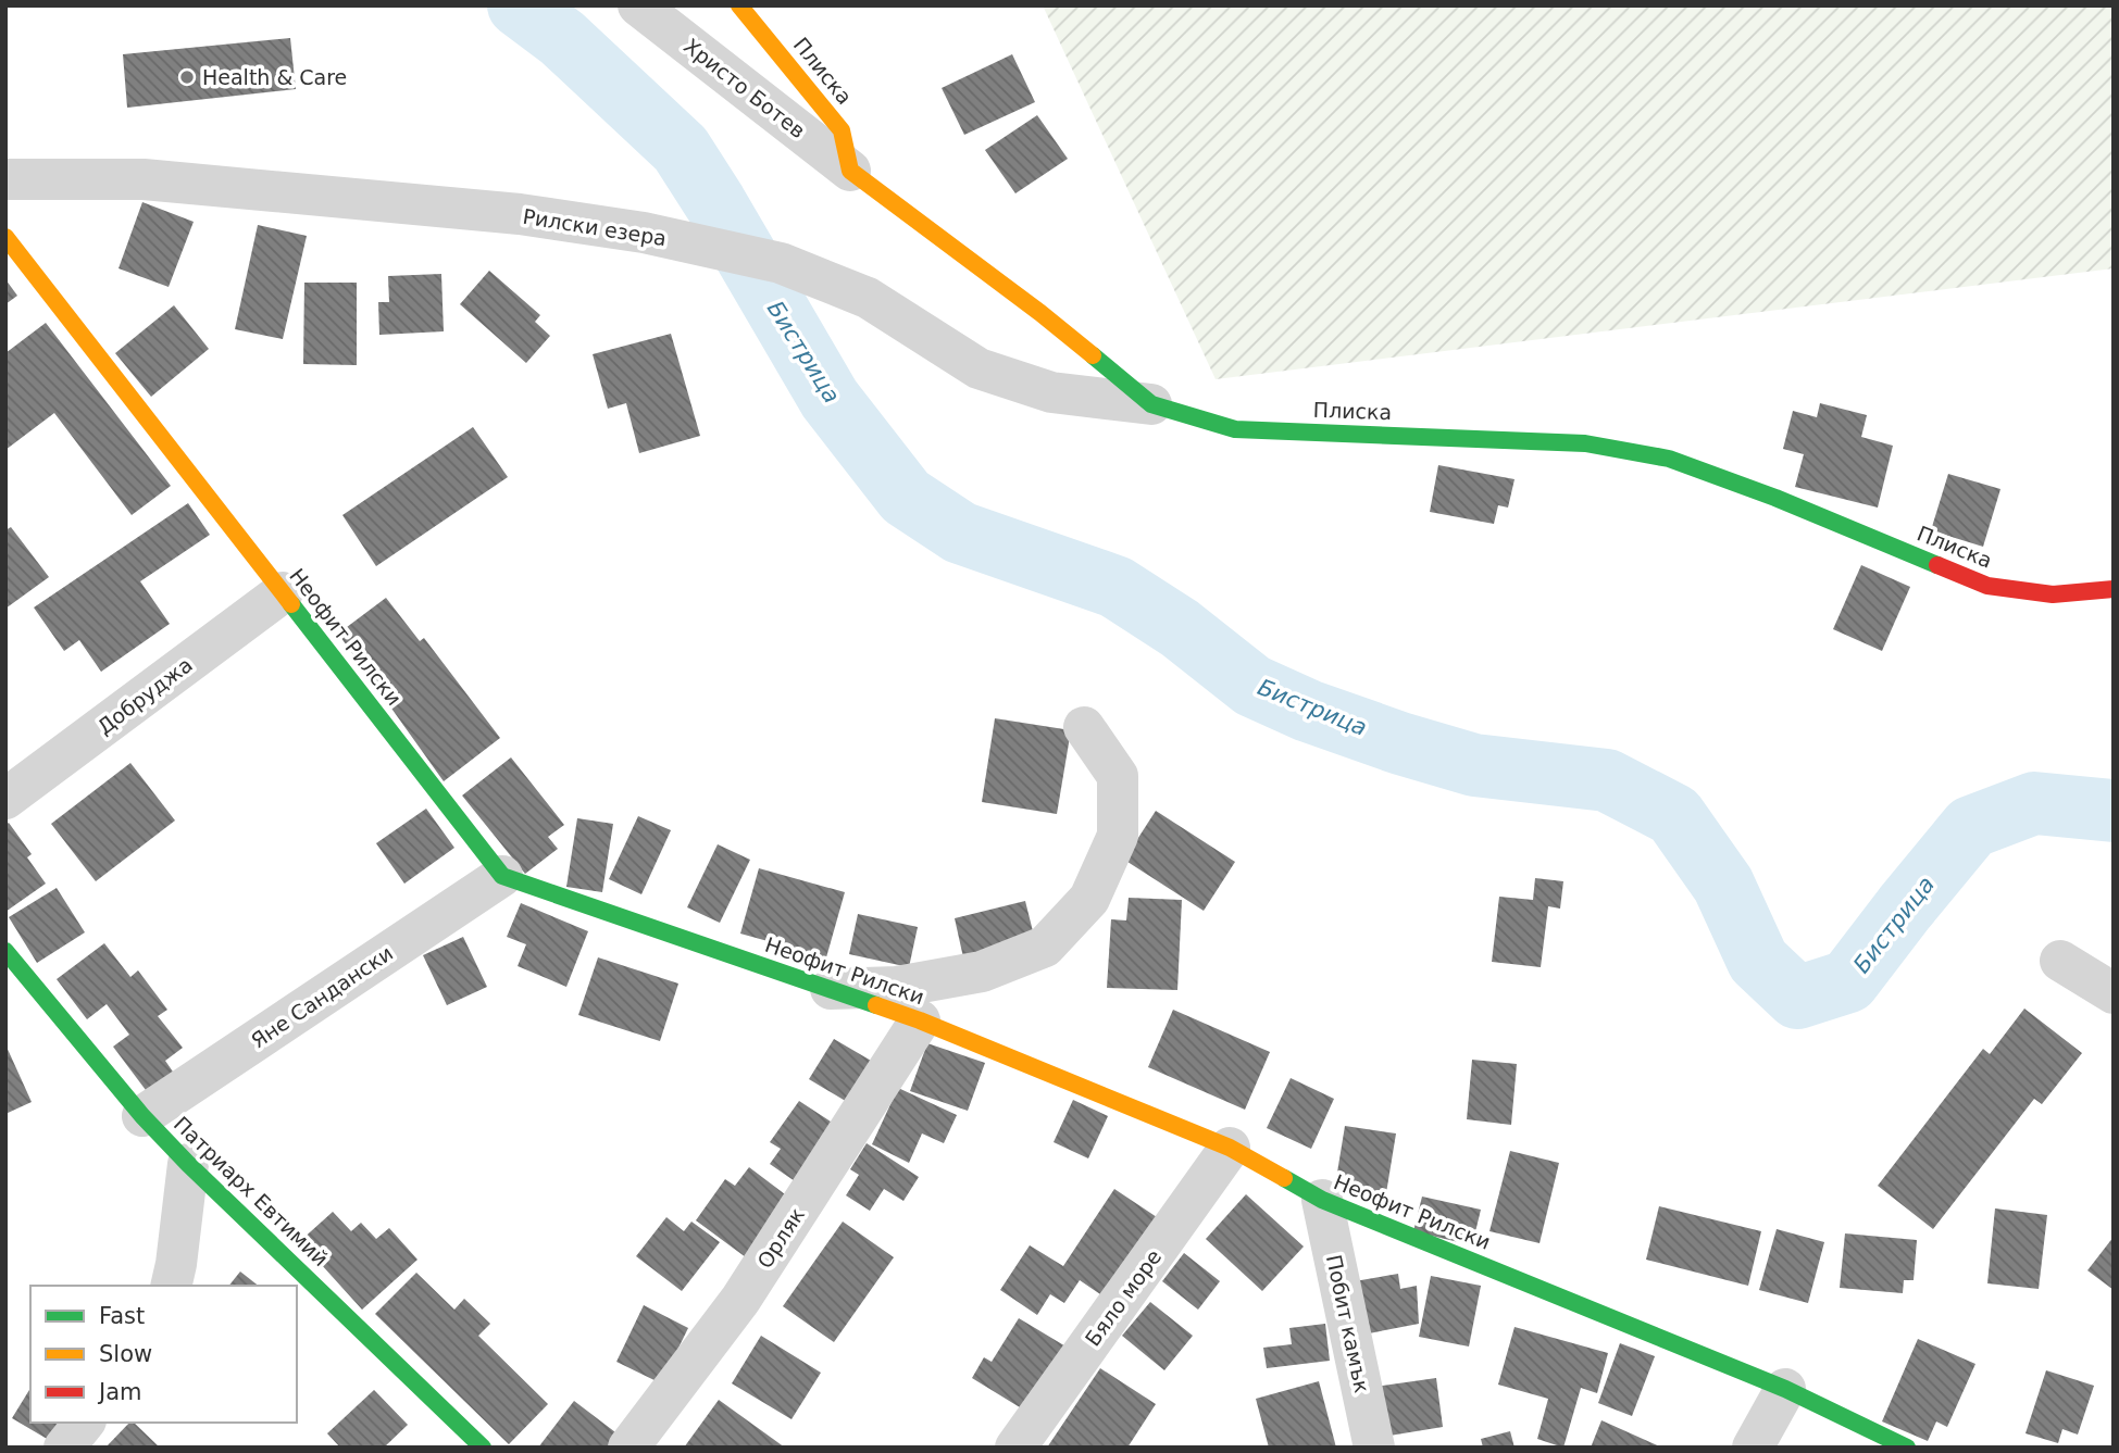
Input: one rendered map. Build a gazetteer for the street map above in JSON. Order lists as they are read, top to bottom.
{
  "streets": {
    "street": [
      "Плиска",
      "Христо Ботев",
      "Рилски езера",
      "Неофит Рилски",
      "Добруджа",
      "Яне Сандански",
      "Патриарх Евтимий",
      "Орляк",
      "Бяло море",
      "Побит камък"
    ]
  },
  "crossings": [
    ["Плиска", "Христо Ботев"],
    ["Плиска", "Рилски езера"],
    ["Неофит Рилски", "Добруджа"],
    ["Неофит Рилски", "Яне Сандански"],
    ["Неофит Рилски", "Орляк"],
    ["Неофит Рилски", "Бяло море"],
    ["Неофит Рилски", "Побит камък"],
    ["Яне Сандански", "Патриарх Евтимий"]
  ],
  "water": ["Бистрица"],
  "places": ["Health & Care"],
  "legend": ["Fast", "Slow", "Jam"]
}
